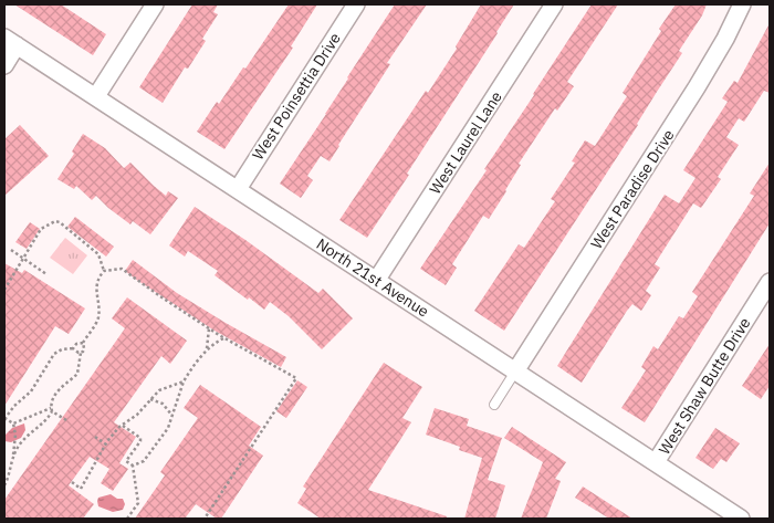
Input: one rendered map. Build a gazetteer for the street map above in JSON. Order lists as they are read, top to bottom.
{
  "streets": {
    "street": [
      "West Poinsettia Drive",
      "West Laurel Lane",
      "West Paradise Drive",
      "North 21st Avenue",
      "West Shaw Butte Drive"
    ]
  },
  "crossings": [
    ["West Poinsettia Drive", "North 21st Avenue"],
    ["West Laurel Lane", "North 21st Avenue"],
    ["West Paradise Drive", "North 21st Avenue"],
    ["North 21st Avenue", "West Shaw Butte Drive"]
  ]
}
